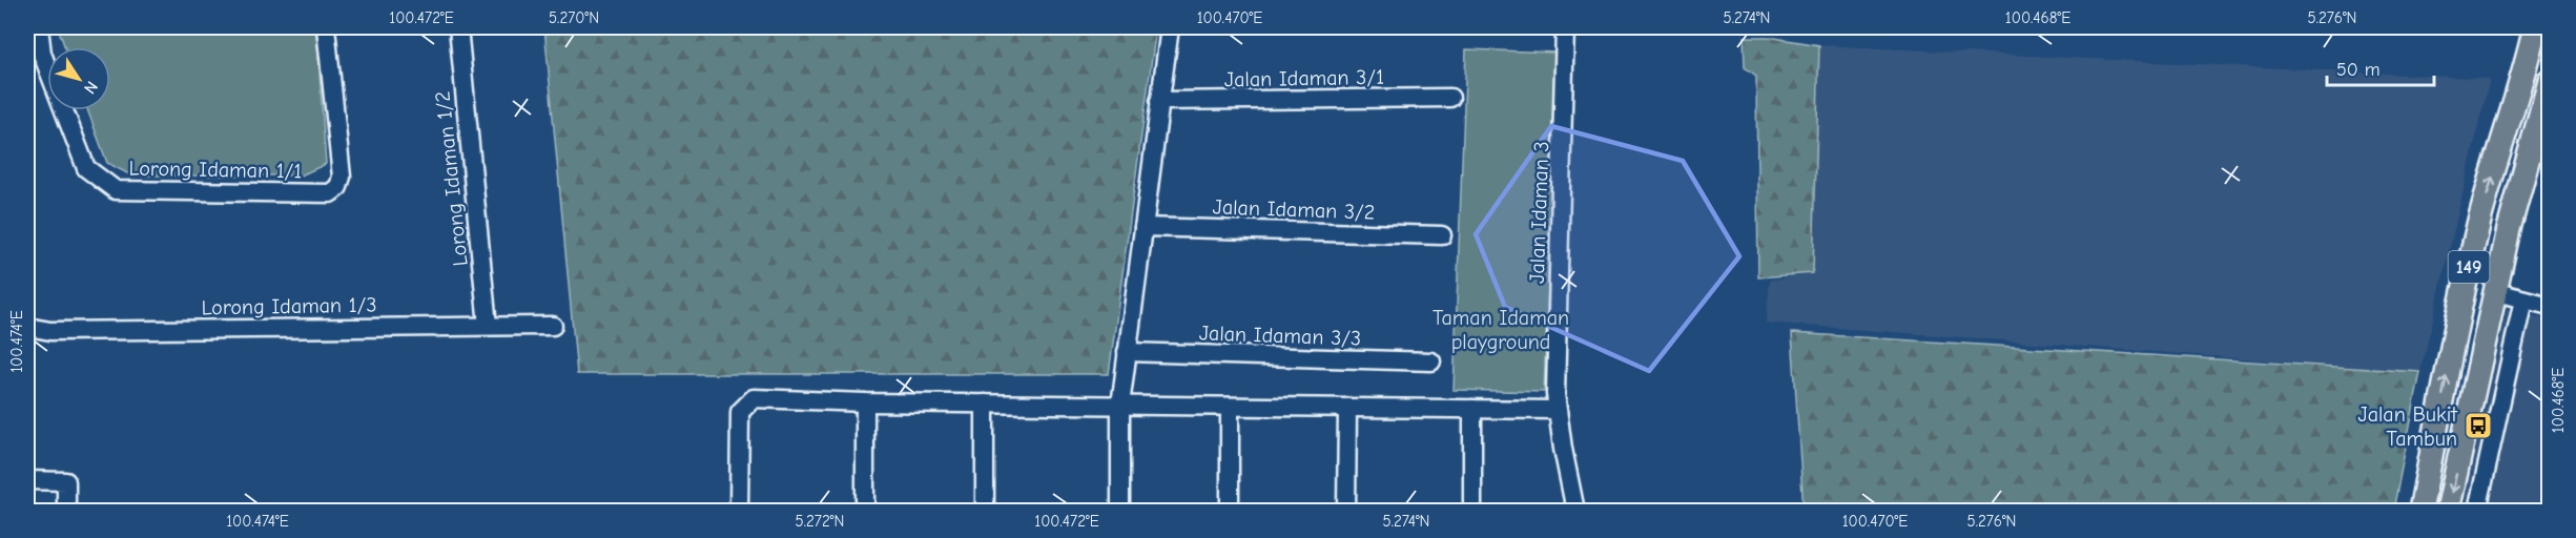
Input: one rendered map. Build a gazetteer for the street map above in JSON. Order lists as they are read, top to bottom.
{
  "streets": {
    "main road": ["149"],
    "street": [
      "Jalan Idaman 3/1",
      "Lorong Idaman 1/1",
      "Lorong Idaman 1/2",
      "Jalan Idaman 3/2",
      "Jalan Idaman 3",
      "Lorong Idaman 1/3",
      "Jalan Idaman 3/3"
    ]
  },
  "crossings": [
    ["Lorong Idaman 1/2", "Lorong Idaman 1/3"]
  ],
  "parks": ["Taman Idaman playground"],
  "places": {
    "bus stop": ["Jalan Bukit Tambun"]
  },
  "scale_bar": "50 m",
  "north": "bottom right",
  "coordinates": [
    "100.472°E",
    "5.270°N",
    "100.470°E",
    "5.274°N",
    "100.468°E",
    "5.276°N",
    "100.474°E",
    "5.272°N"
  ]
}
